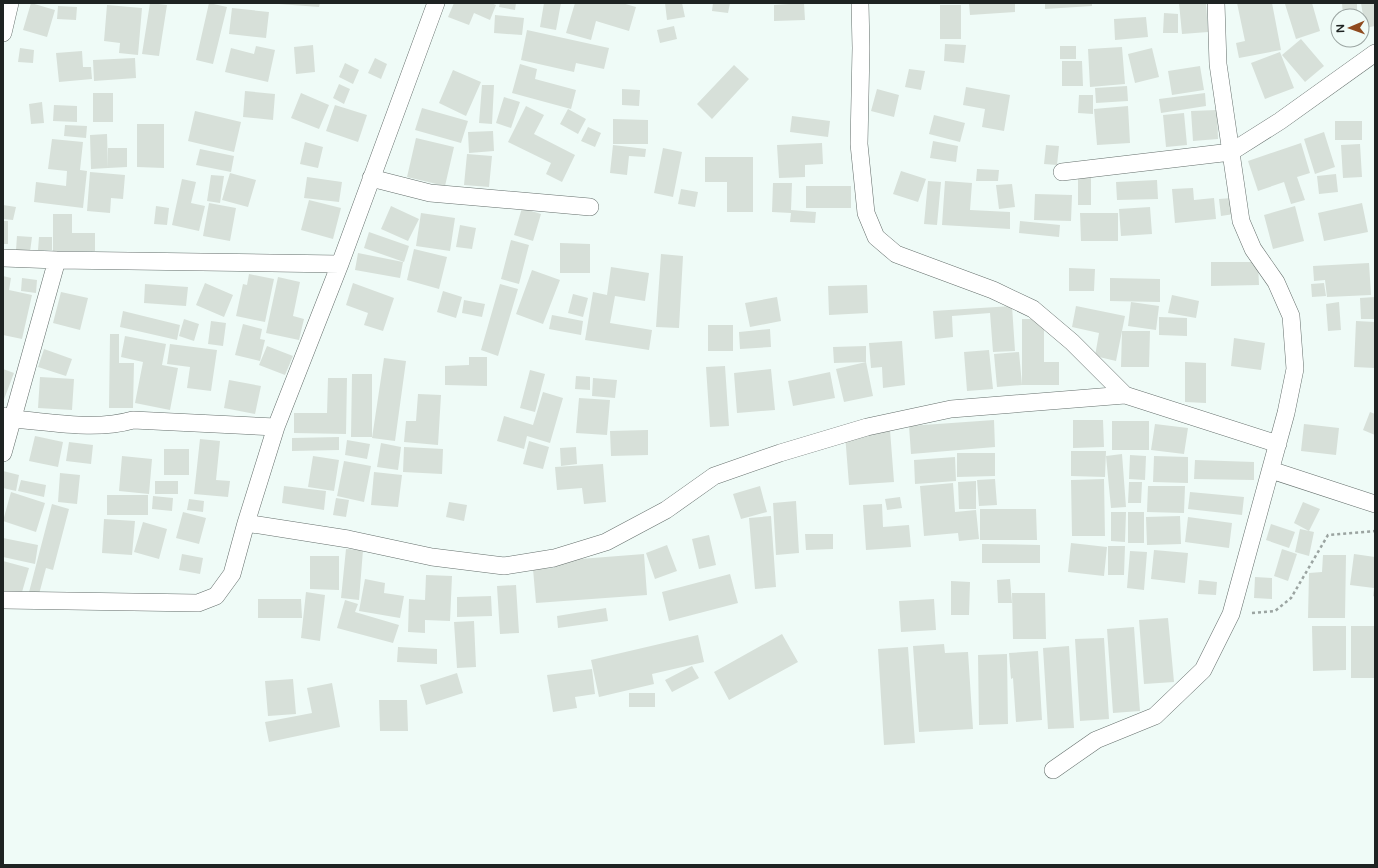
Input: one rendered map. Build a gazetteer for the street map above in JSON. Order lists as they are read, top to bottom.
{
  "north": "left"
}
